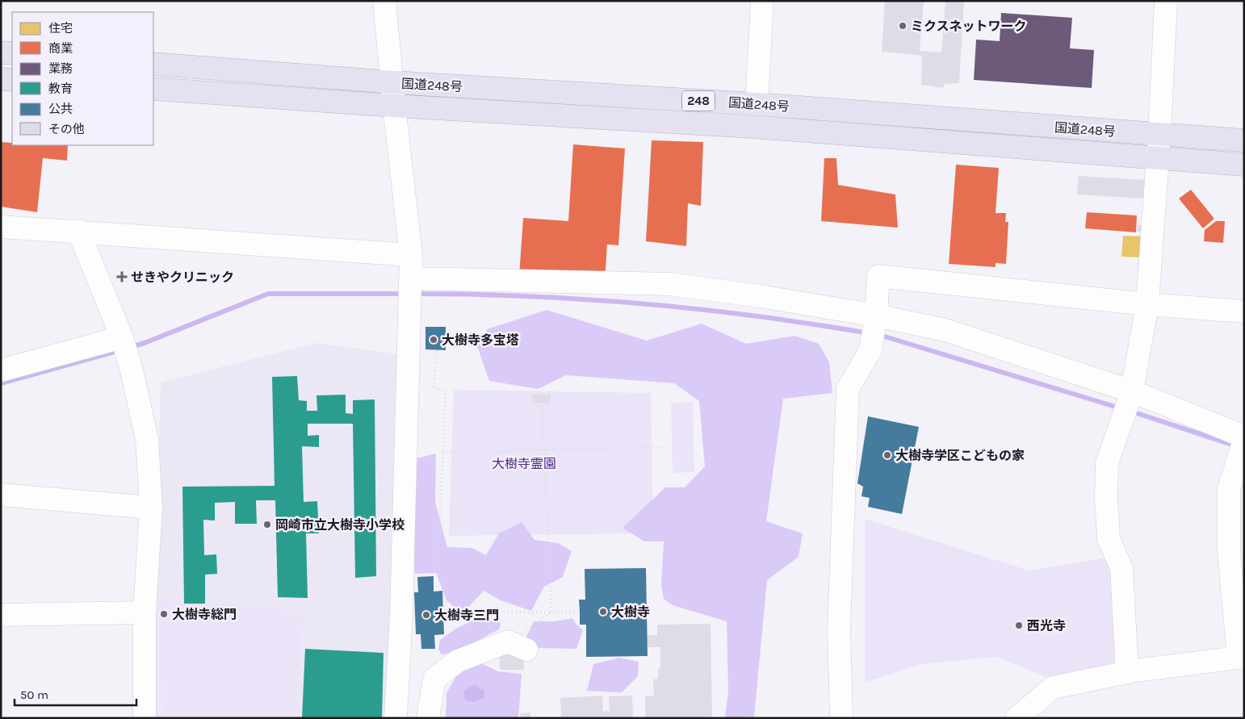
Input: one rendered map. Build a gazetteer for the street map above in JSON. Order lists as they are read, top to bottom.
{
  "streets": {
    "highway": ["国道248号", "248"]
  },
  "parks": ["大樹寺霊園"],
  "places": {
    "other": [
      "ミクスネットワーク",
      "大樹寺多宝塔",
      "大樹寺学区こどもの家",
      "岡崎市立大樹寺小学校",
      "大樹寺",
      "大樹寺総門",
      "大樹寺三門",
      "西光寺"
    ],
    "health": ["せきやクリニック"]
  },
  "legend": [
    "住宅",
    "商業",
    "業務",
    "教育",
    "公共",
    "その他"
  ],
  "scale_bar": "50 m"
}
